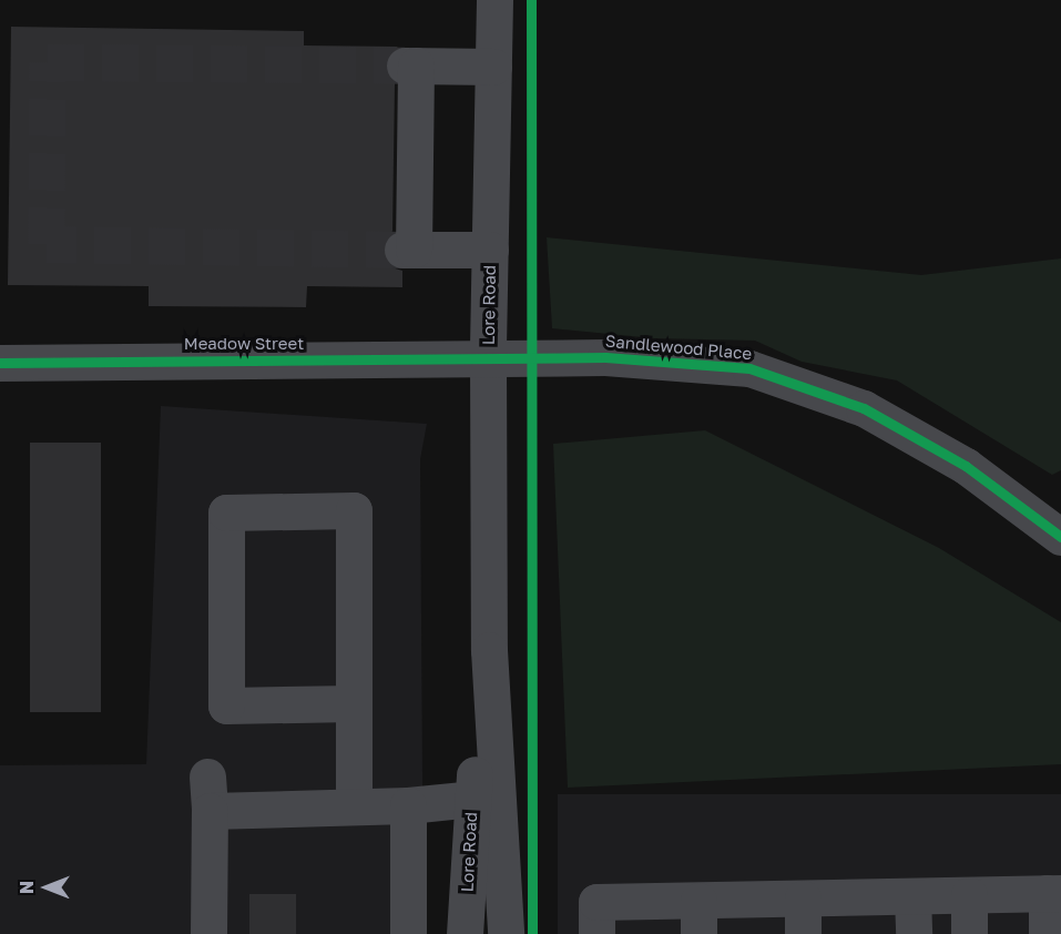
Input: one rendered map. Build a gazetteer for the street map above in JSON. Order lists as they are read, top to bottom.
{
  "streets": {
    "street": ["Lore Road", "Meadow Street", "Sandlewood Place"]
  },
  "crossings": [
    ["Lore Road", "Meadow Street"],
    ["Lore Road", "Sandlewood Place"],
    ["Meadow Street", "Sandlewood Place"]
  ],
  "north": "left"
}
